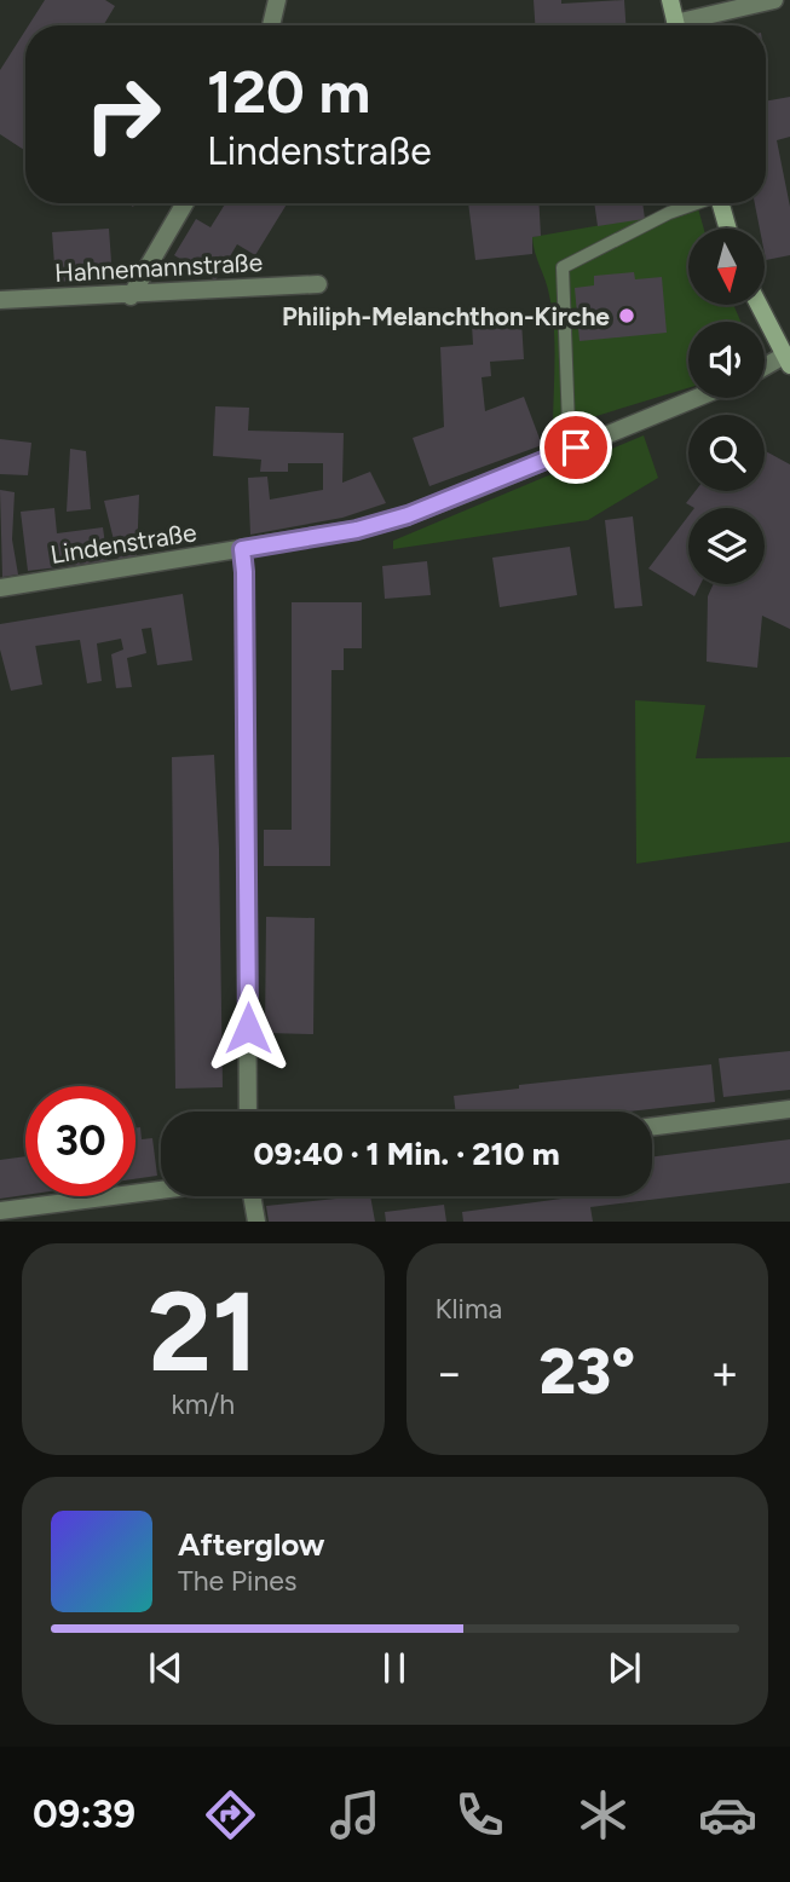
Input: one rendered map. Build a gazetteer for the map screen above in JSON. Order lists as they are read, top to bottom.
{
  "streets": {
    "street": ["Hahnemannstraße", "Lindenstraße"]
  },
  "places": ["Philiph-Melanchthon-Kirche"],
  "north": "bottom",
  "page": {
    "turn": ["120 m", "Lindenstraße"],
    "limit": "30",
    "trip": "09:40 · 1 Min. · 210 m",
    "tile": [
      ["21", "km/h"],
      "Klima"
    ],
    "heat": ["−", "23°", "+"],
    "song": ["Afterglow", "The Pines"],
    "tabs": "09:39"
  }
}
